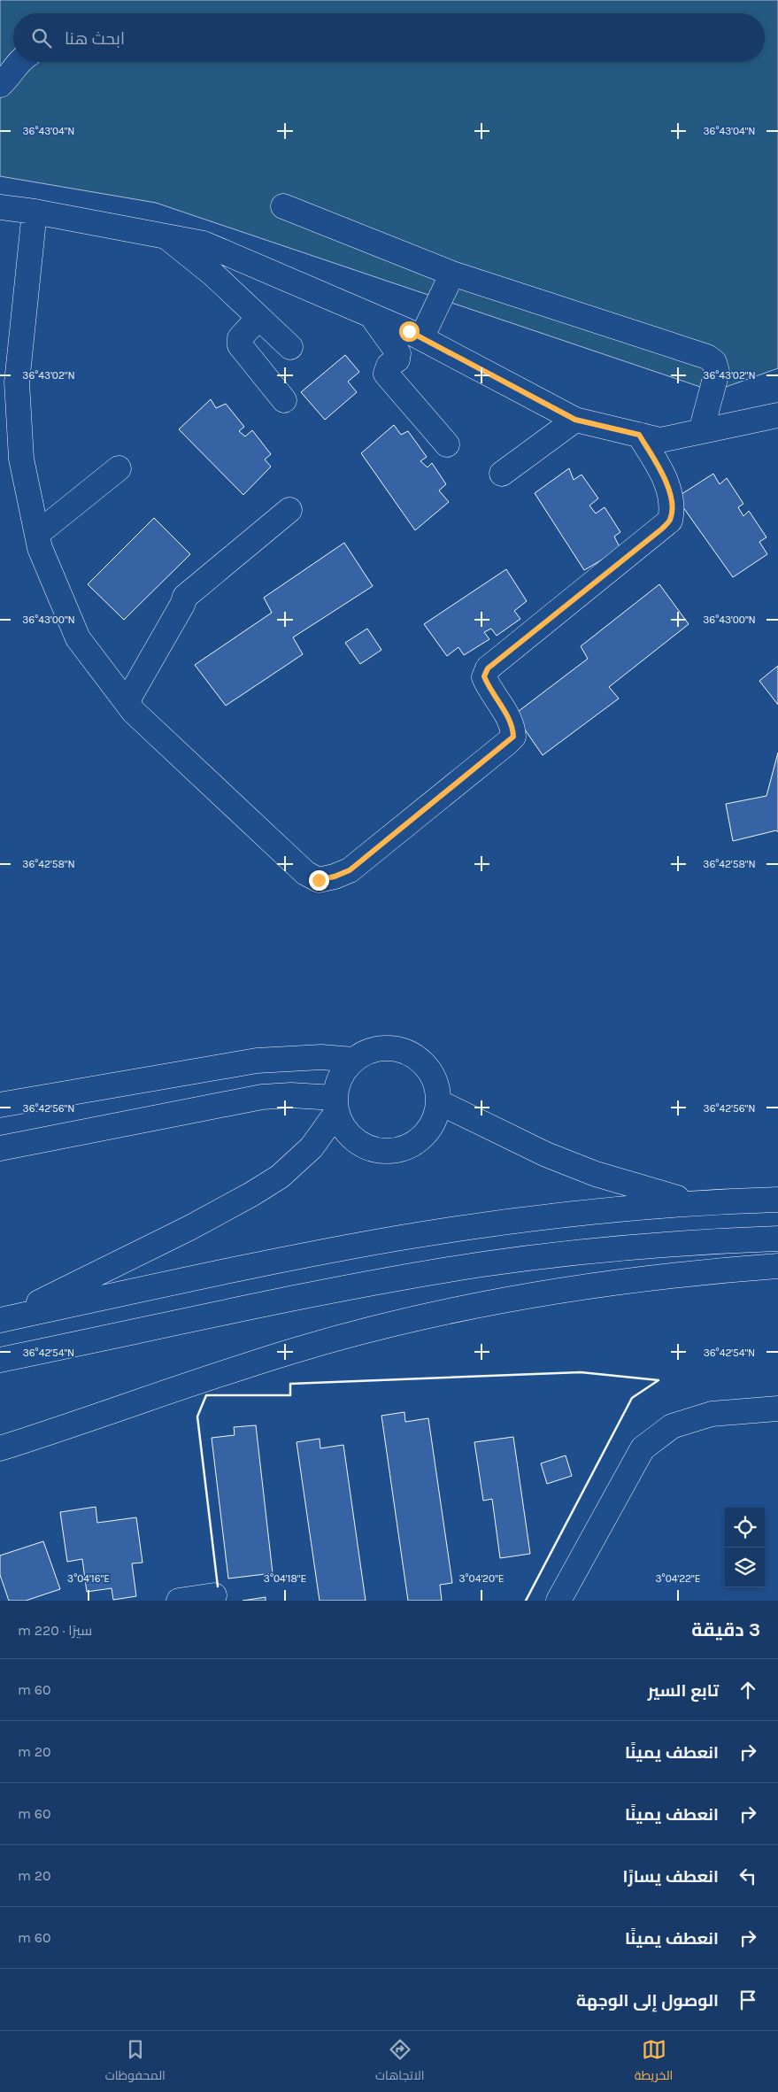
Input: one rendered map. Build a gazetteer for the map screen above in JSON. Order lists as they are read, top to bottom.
{
  "page": {
    "search": "ابحث هنا",
    "heading": ["3 دقيقة", "سيرًا · 220 m"],
    "list": [
      ["تابع السير", "60 m"],
      ["انعطف يمينًا", "20 m"],
      ["انعطف يمينًا", "60 m"],
      ["انعطف يسارًا", "20 m"],
      ["انعطف يمينًا", "60 m"],
      "الوصول إلى الوجهة"
    ],
    "nav": ["الخريطة", "الاتجاهات", "المحفوظات"]
  },
  "coordinates": [
    "36°43'04\"N",
    "36°43'02\"N",
    "36°43'00\"N",
    "36°42'58\"N",
    "36°42'56\"N",
    "36°42'54\"N",
    "3°04'16\"E",
    "3°04'18\"E",
    "3°04'20\"E",
    "3°04'22\"E"
  ]
}
